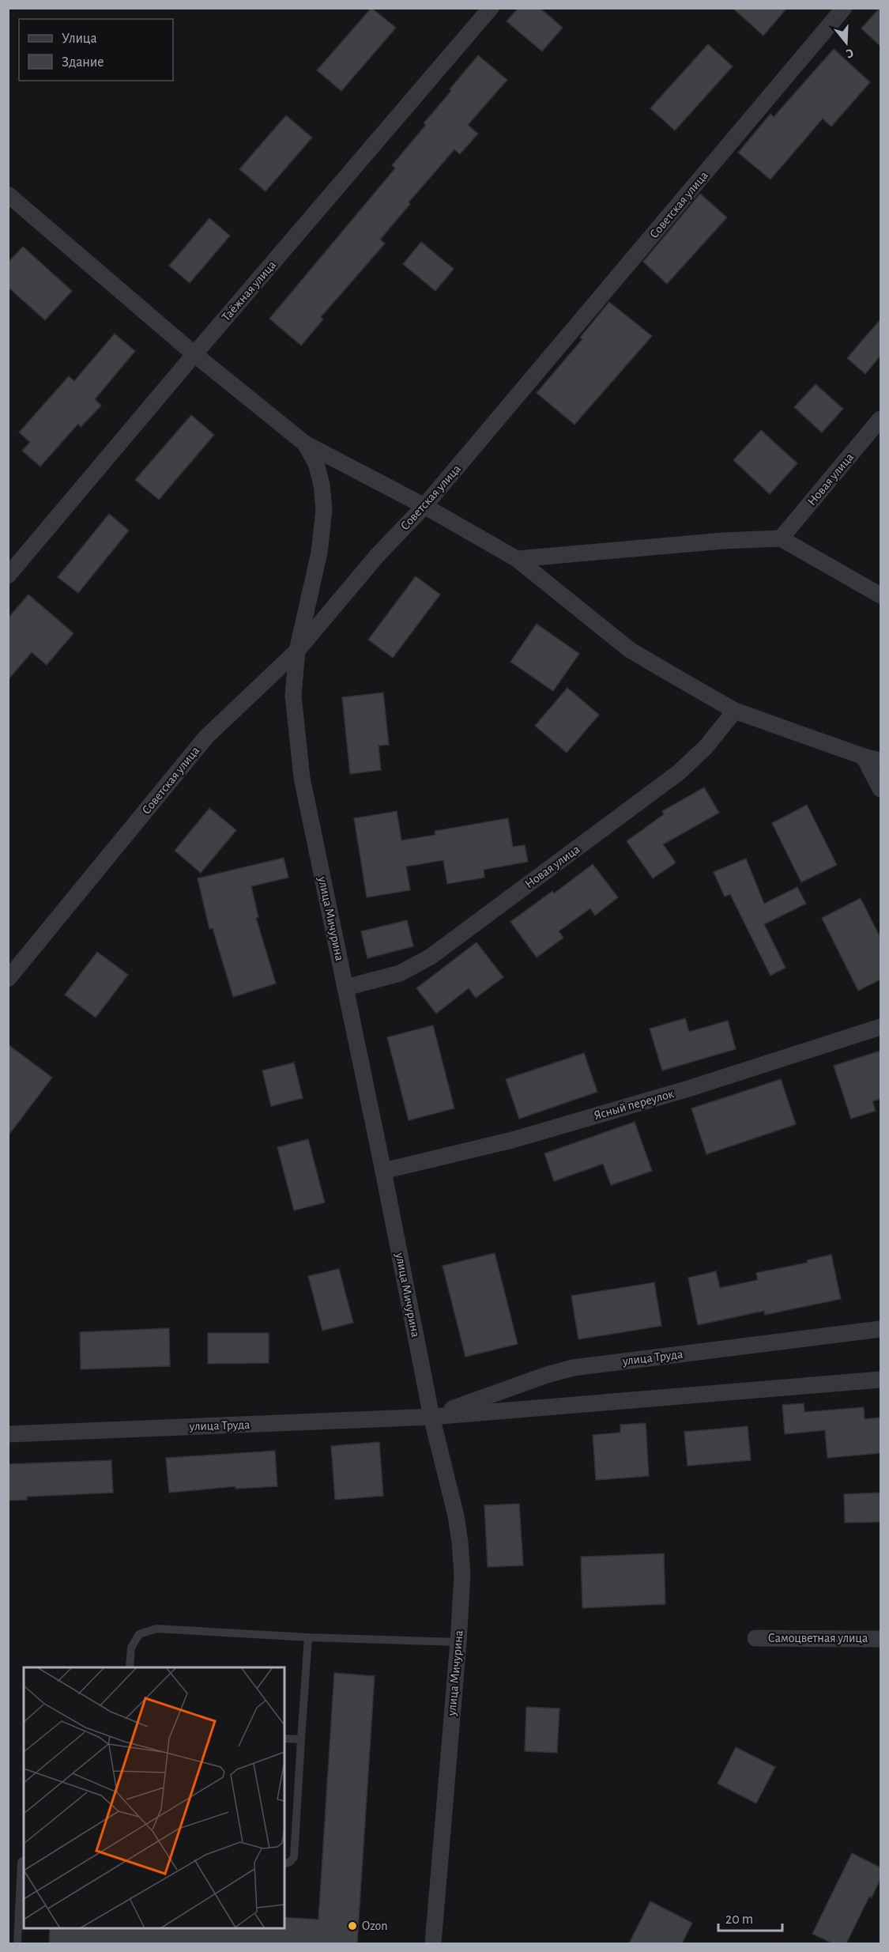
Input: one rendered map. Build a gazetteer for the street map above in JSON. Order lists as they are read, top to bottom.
{
  "streets": {
    "street": [
      "Советская улица",
      "Таёжная улица",
      "Новая улица",
      "улица Мичурина",
      "Ясный переулок",
      "улица Труда",
      "Самоцветная улица"
    ]
  },
  "crossings": [
    ["Советская улица", "улица Мичурина"],
    ["Новая улица", "улица Мичурина"],
    ["улица Мичурина", "Ясный переулок"],
    ["улица Мичурина", "улица Труда"]
  ],
  "places": ["Ozon"],
  "legend": ["Улица", "Здание"],
  "scale_bar": "20 m",
  "north": "bottom"
}
